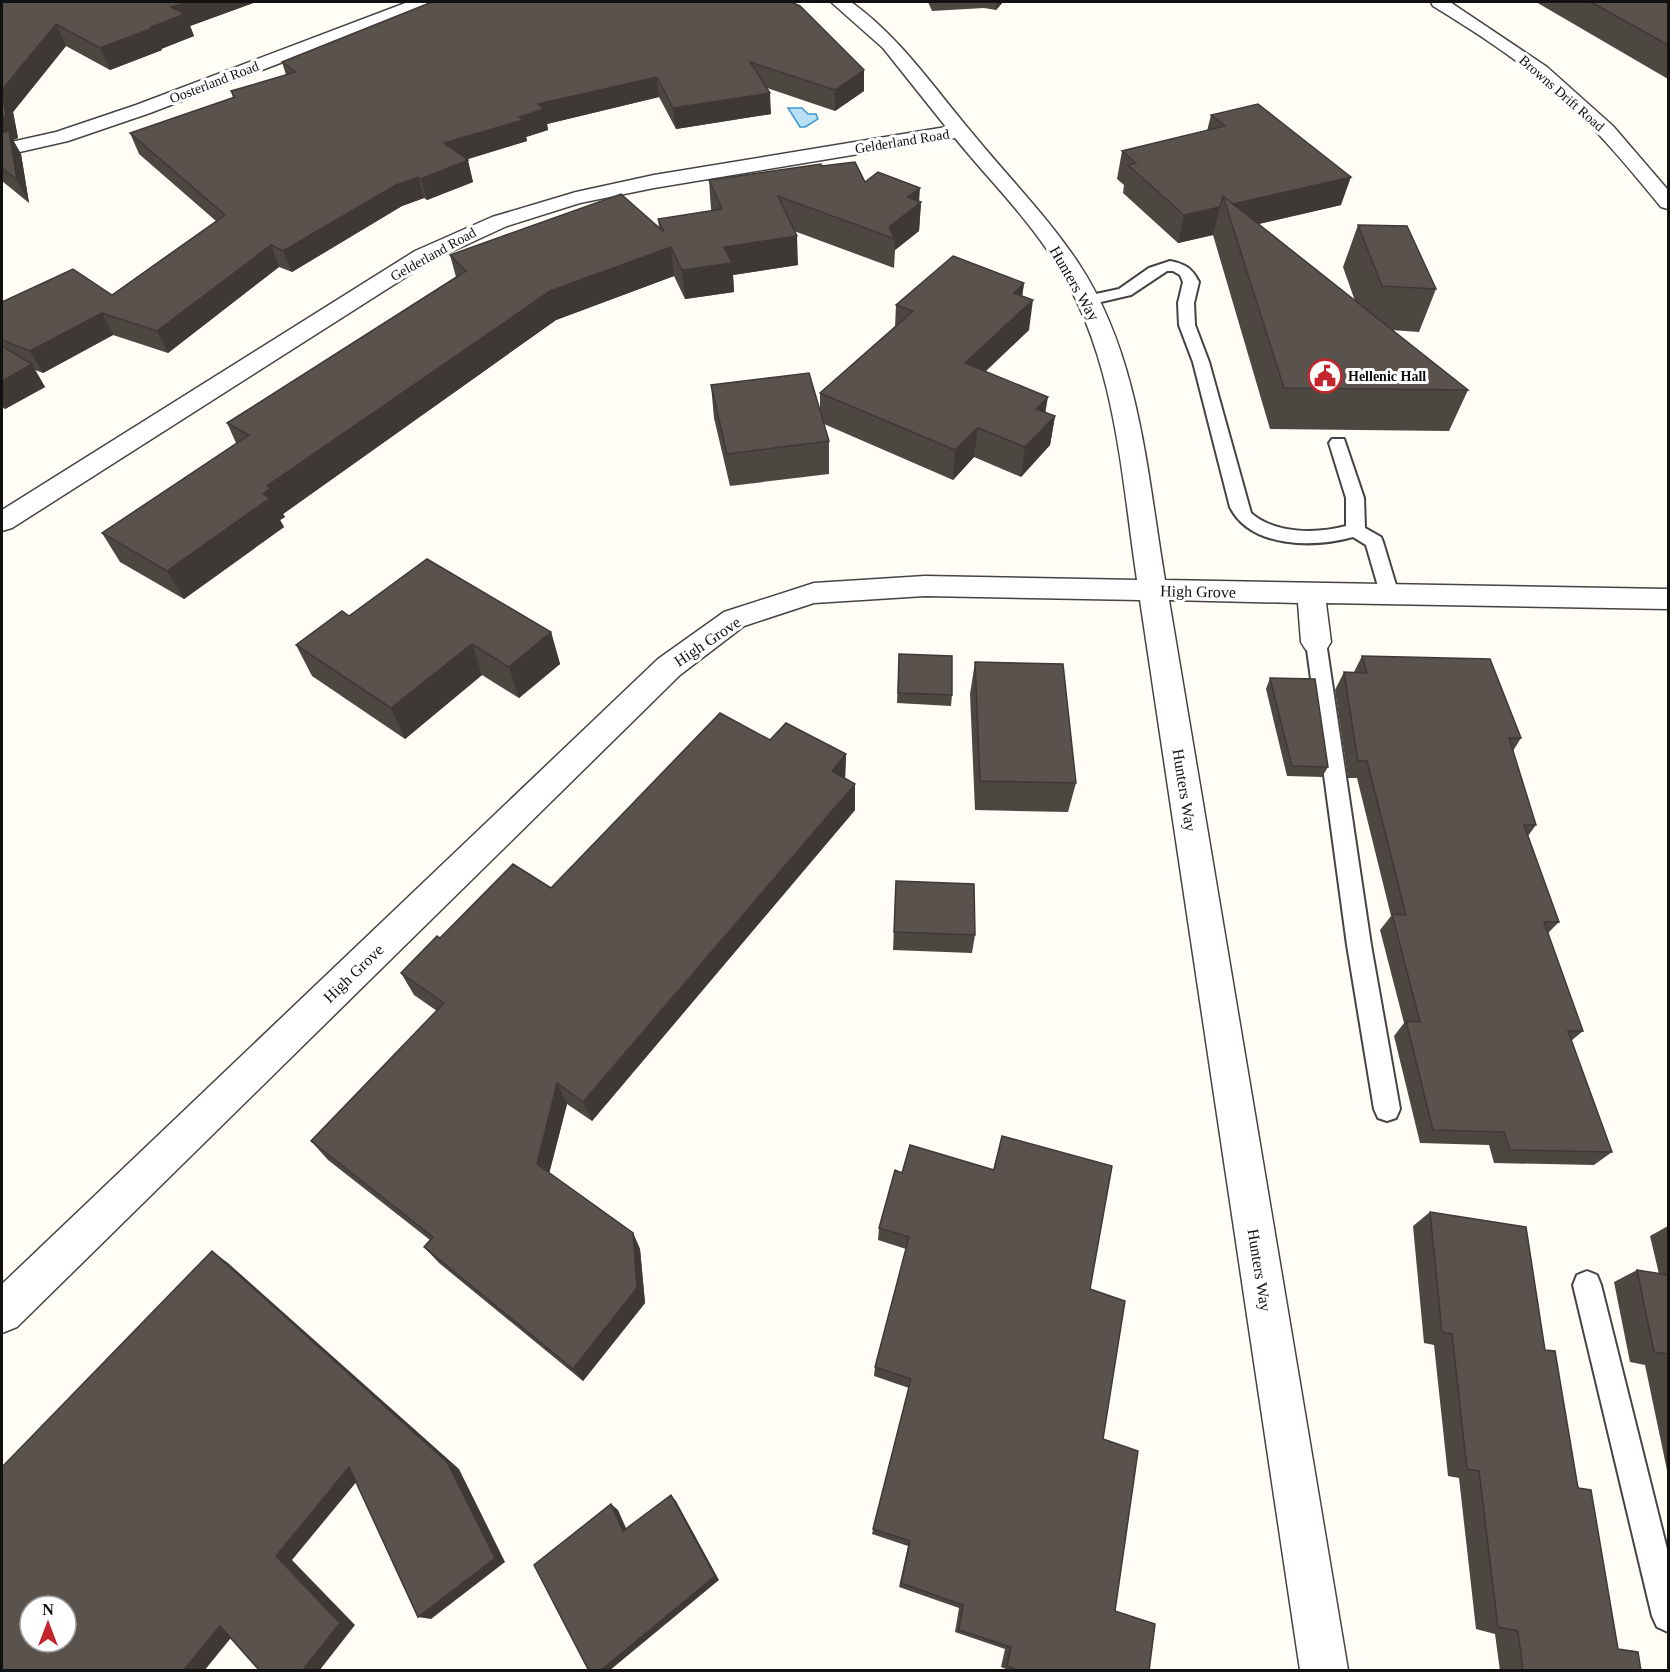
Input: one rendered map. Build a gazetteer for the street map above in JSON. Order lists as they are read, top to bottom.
{
  "streets": {
    "street": [
      "Oosterland Road",
      "Browns Drift Road",
      "Gelderland Road",
      "Hunters Way",
      "High Grove"
    ]
  },
  "crossings": [
    ["Gelderland Road", "Hunters Way"],
    ["Hunters Way", "High Grove"]
  ],
  "places": {
    "public building": ["Hellenic Hall"]
  },
  "north": "top"
}
